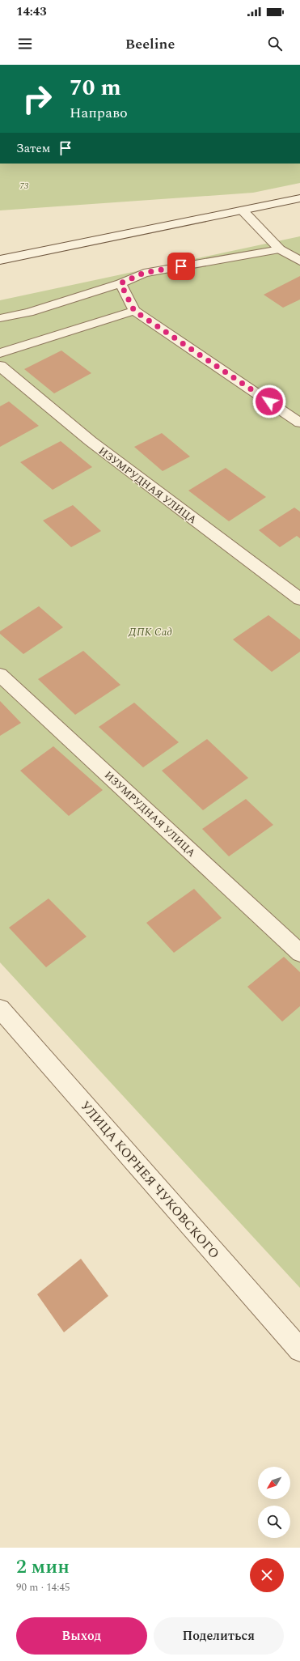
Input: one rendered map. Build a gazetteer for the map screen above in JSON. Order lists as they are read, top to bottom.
{
  "streets": {
    "street": ["ИЗУМРУДНАЯ УЛИЦА", "УЛИЦА КОРНЕЯ ЧУКОВСКОГО"]
  },
  "parks": ["73", "ДПК Сад"],
  "north": "bottom left",
  "page": {
    "status": "14:43",
    "header": "Beeline",
    "turn": ["70 m", "Направо"],
    "then": "Затем",
    "heading": ["2 мин", "90 m · 14:45"],
    "buttons": ["Выход", "Поделиться"]
  }
}
